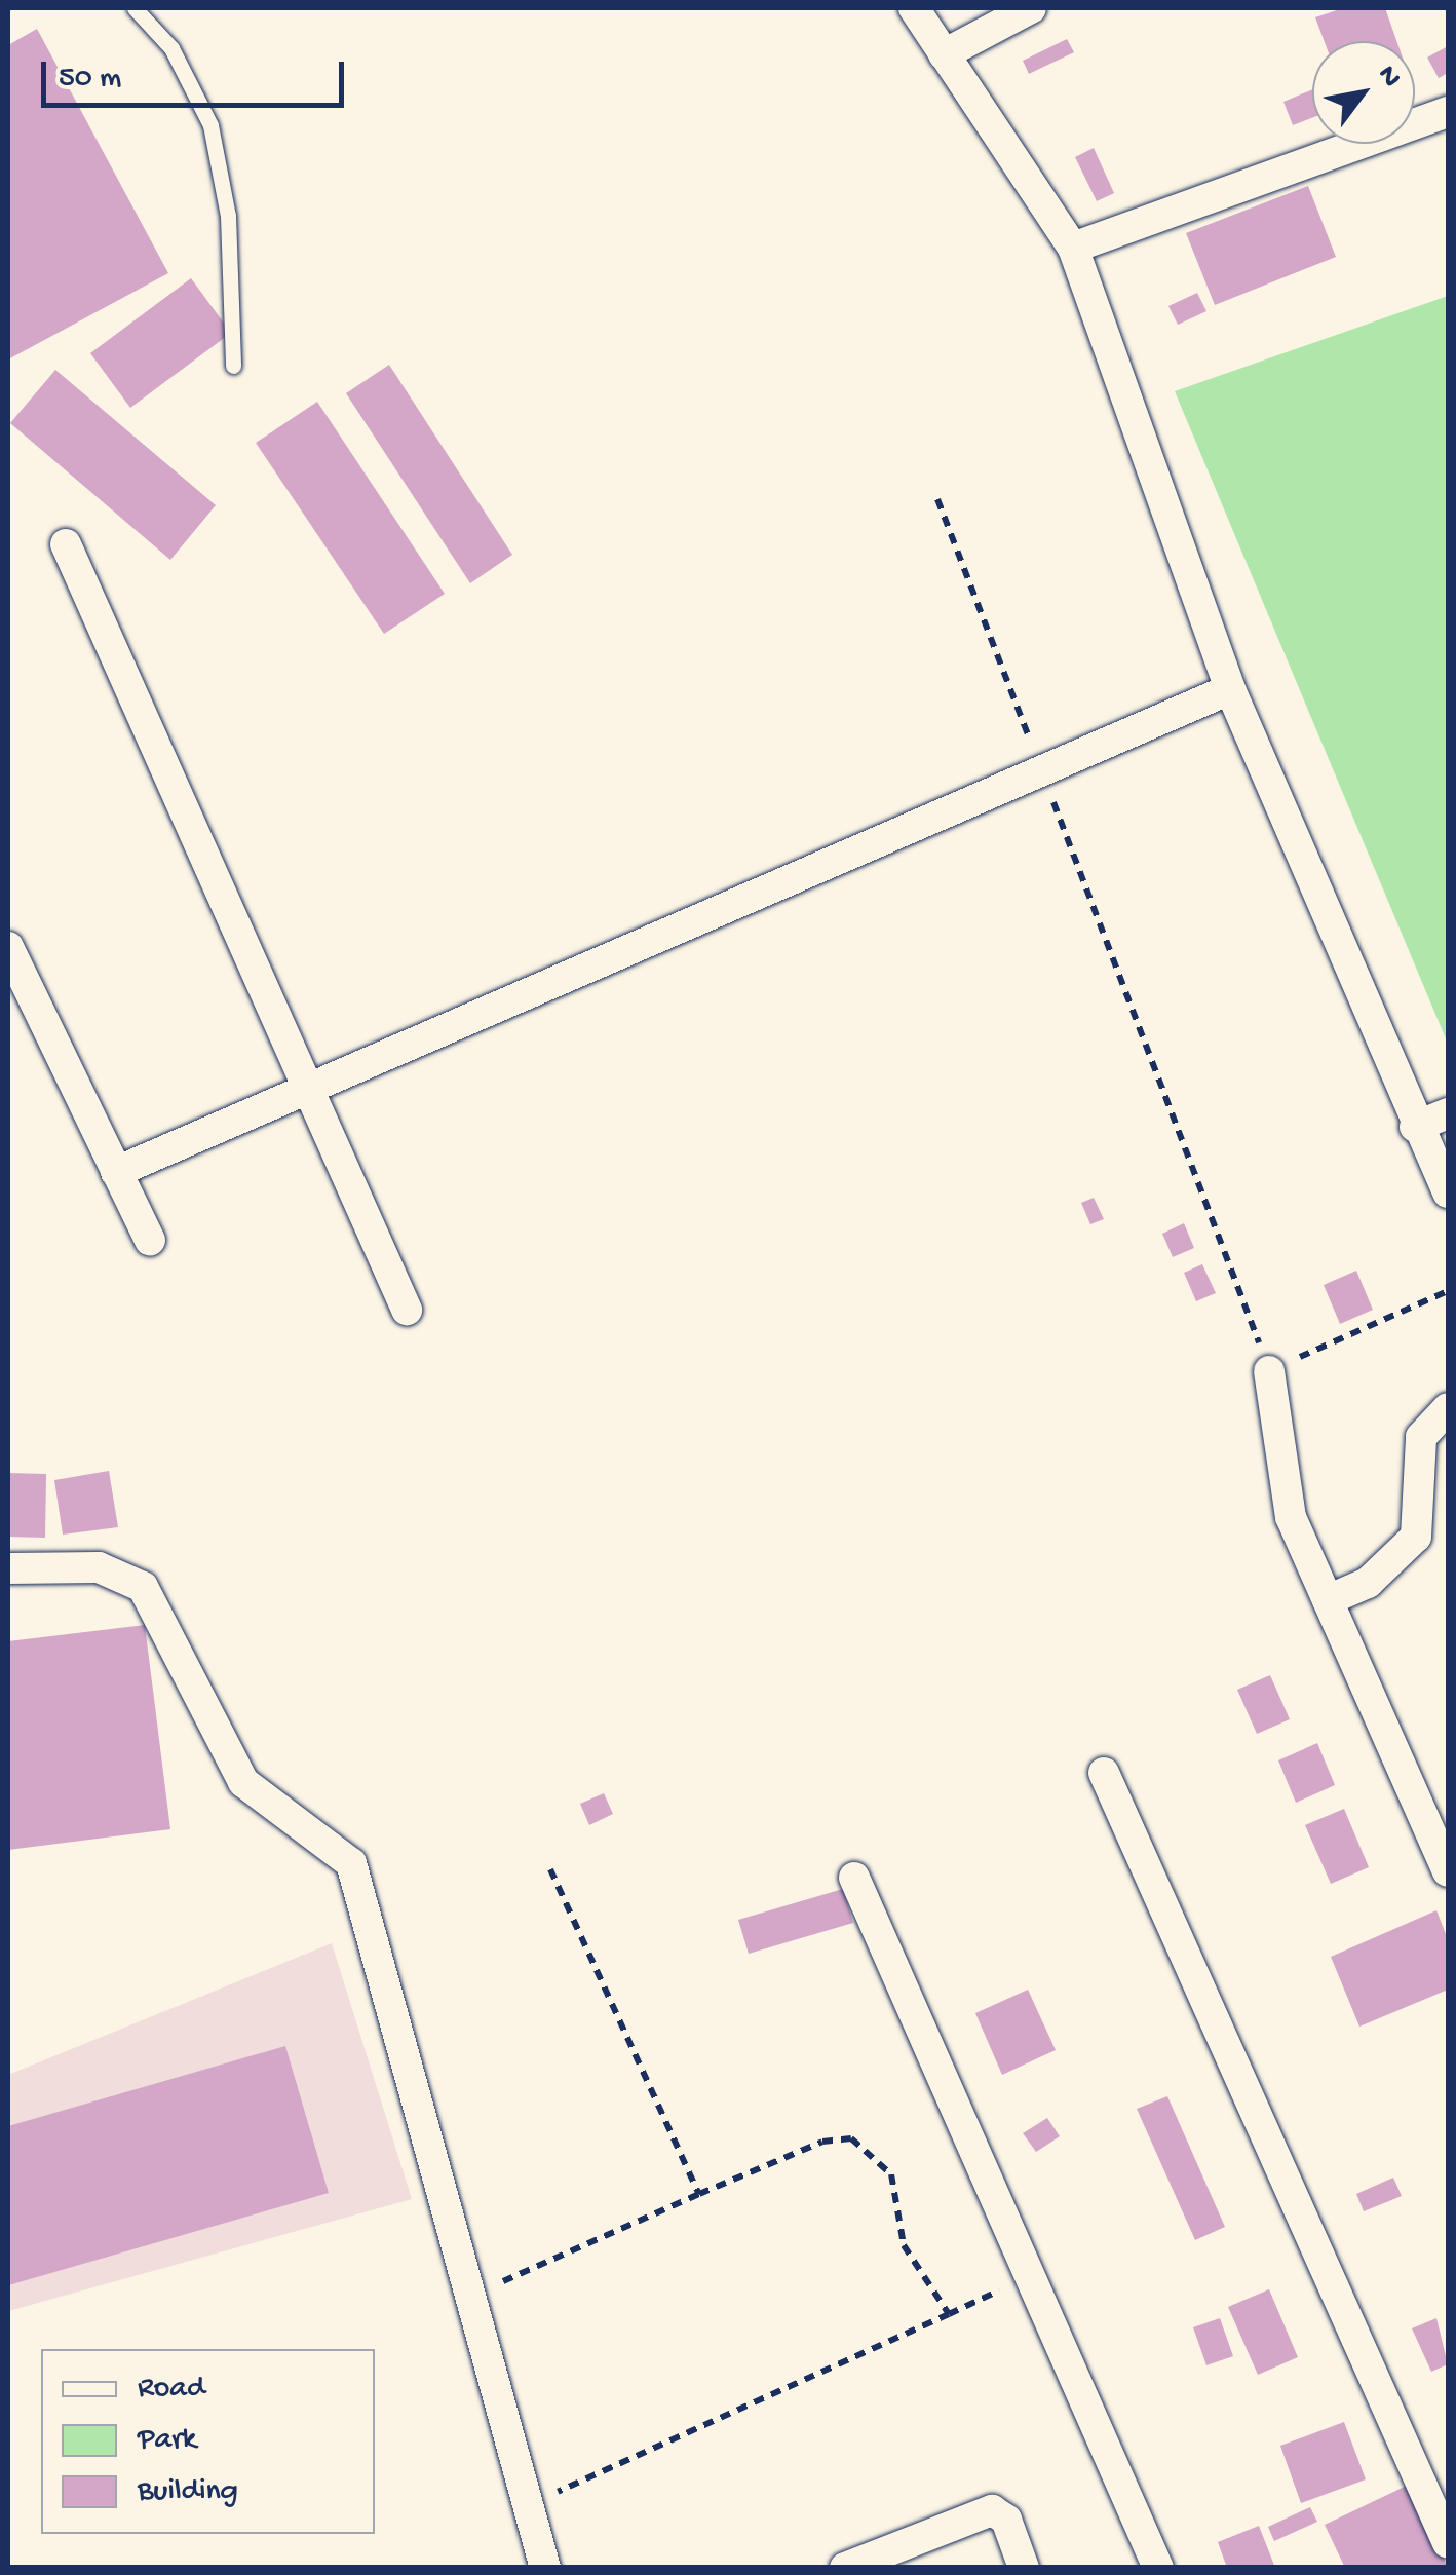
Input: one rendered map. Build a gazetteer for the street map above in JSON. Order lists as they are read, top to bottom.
{
  "legend": ["Road", "Park", "Building"],
  "scale_bar": "50 m",
  "north": "top right"
}
